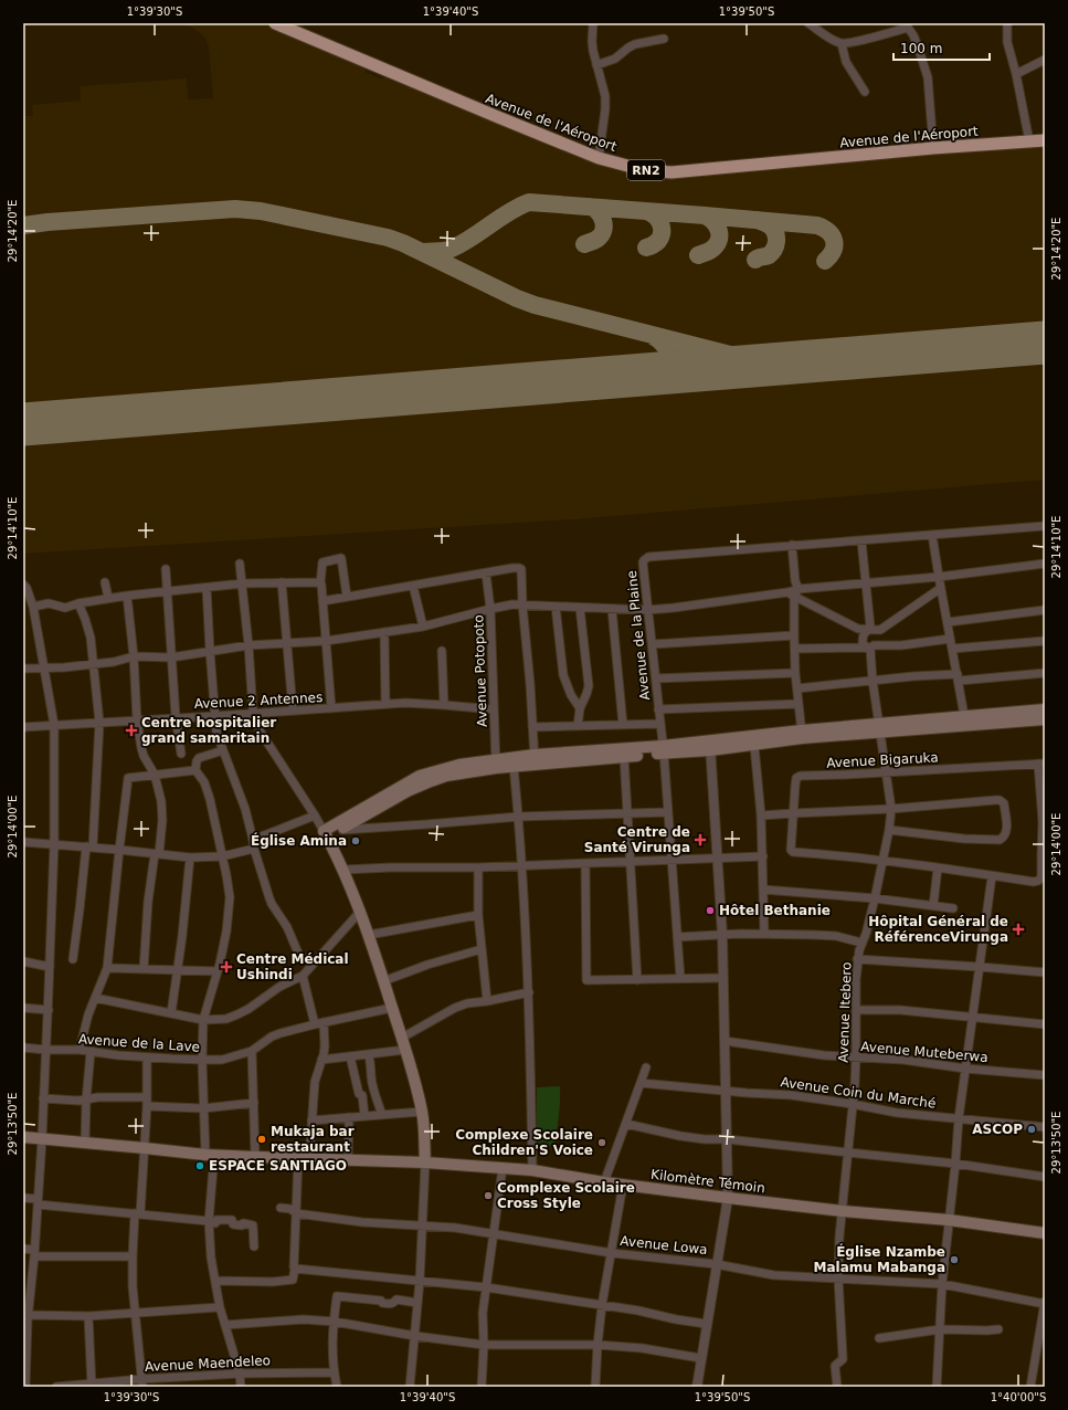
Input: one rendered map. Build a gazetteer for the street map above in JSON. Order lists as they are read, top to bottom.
{
  "streets": {
    "highway": ["Avenue de l'Aéroport", "RN2"],
    "main road": ["Kilomètre Témoin"],
    "street": [
      "Avenue de la Plaine",
      "Avenue Potopoto",
      "Avenue 2 Antennes",
      "Avenue Bigaruka",
      "Avenue Itebero",
      "Avenue de la Lave",
      "Avenue Muteberwa",
      "Avenue Coin du Marché",
      "Avenue Lowa",
      "Avenue Maendeleo"
    ]
  },
  "crossings": [
    ["Avenue de la Plaine", "Avenue Itebero"],
    ["Avenue Potopoto", "Avenue 2 Antennes"],
    ["Avenue Bigaruka", "Avenue Itebero"],
    ["Avenue Itebero", "Avenue Muteberwa"],
    ["Avenue Itebero", "Avenue Coin du Marché"],
    ["Avenue Itebero", "Kilomètre Témoin"],
    ["Avenue Itebero", "Avenue Lowa"]
  ],
  "places": {
    "health": [
      "Centre hospitalier grand samaritain",
      "Centre de Santé Virunga",
      "Hôpital Général de RéférenceVirunga",
      "Centre Médical Ushindi"
    ],
    "other": [
      "Église Amina",
      "Hôtel Bethanie",
      "ASCOP",
      "Mukaja bar restaurant",
      "Complexe Scolaire Children'S Voice",
      "ESPACE SANTIAGO",
      "Complexe Scolaire Cross Style",
      "Église Nzambe Malamu Mabanga"
    ]
  },
  "scale_bar": "100 m",
  "coordinates": [
    "1°39'30\"S",
    "1°39'40\"S",
    "1°39'50\"S",
    "29°14'20\"E",
    "29°14'10\"E",
    "29°14'00\"E",
    "29°13'50\"E",
    "1°40'00\"S"
  ]
}
